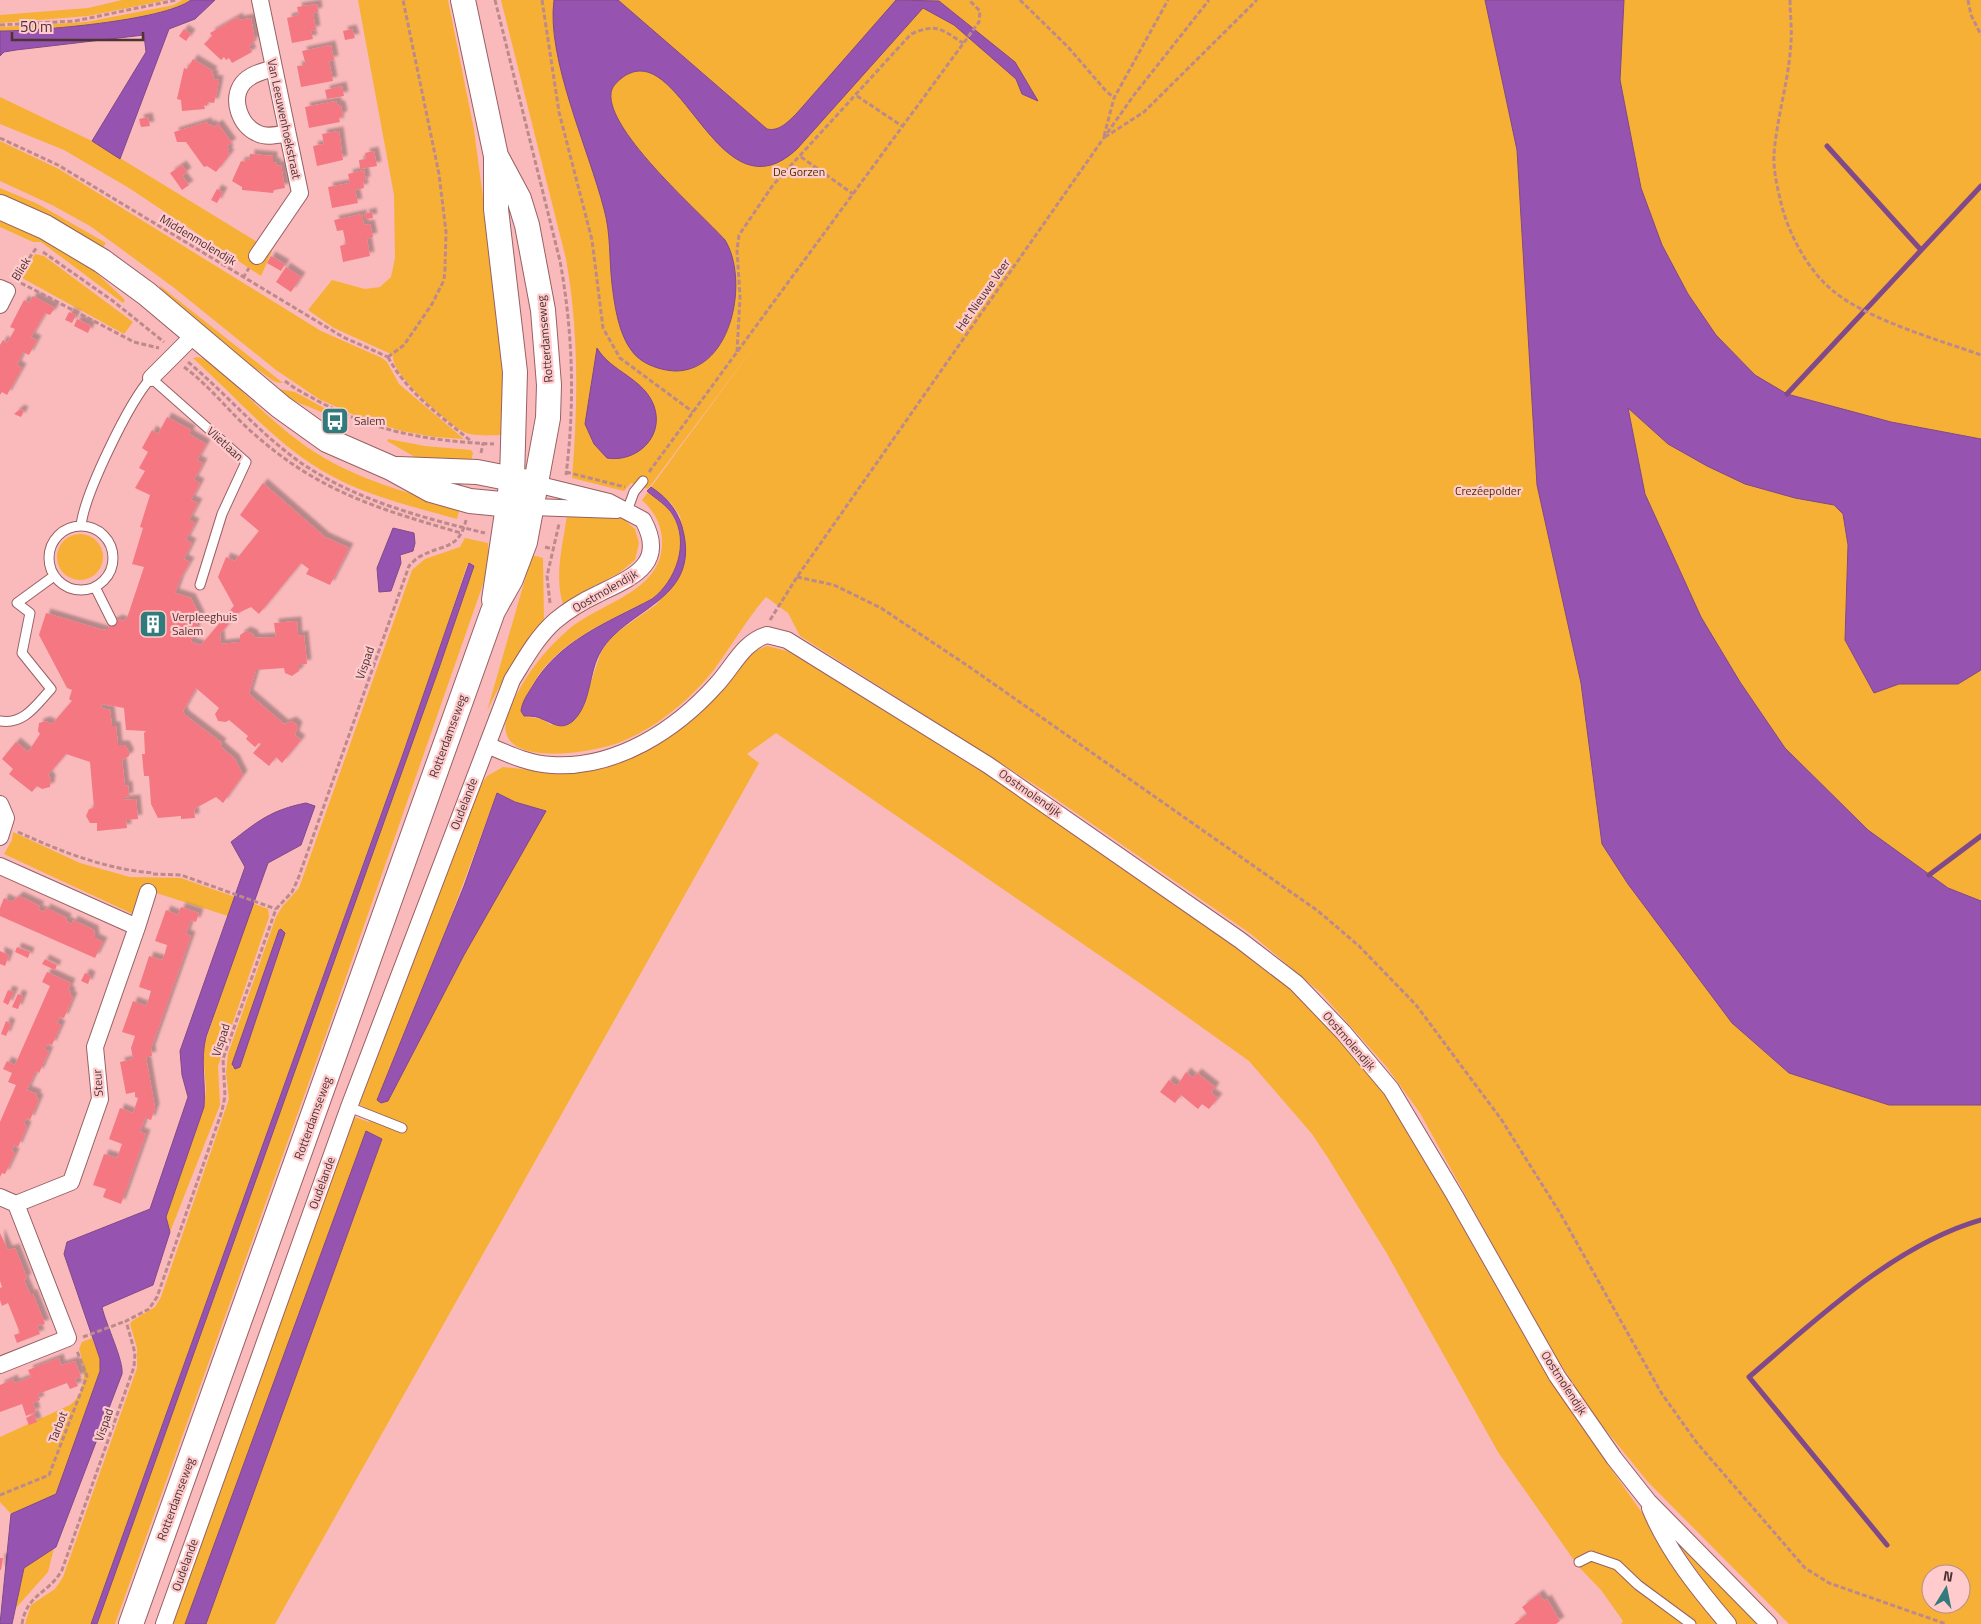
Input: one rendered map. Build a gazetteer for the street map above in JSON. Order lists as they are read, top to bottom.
{
  "streets": {
    "main road": ["Rotterdamseweg"],
    "street": [
      "Van Leeuwenhoekstraat",
      "Bliek",
      "Oostmolendijk",
      "Oudelande",
      "Steur"
    ],
    "lane": ["Vlietlaan"],
    "path": [
      "Middenmolendijk",
      "Het Nieuwe Veer",
      "Vispad",
      "Tarbot"
    ]
  },
  "crossings": [
    ["Rotterdamseweg", "Oostmolendijk"],
    ["Oostmolendijk", "Oudelande"]
  ],
  "parks": ["De Gorzen", "Crezéepolder"],
  "places": {
    "bus stop": ["Salem"],
    "building": ["Verpleeghuis Salem"]
  },
  "scale_bar": "50 m",
  "north": "top"
}
